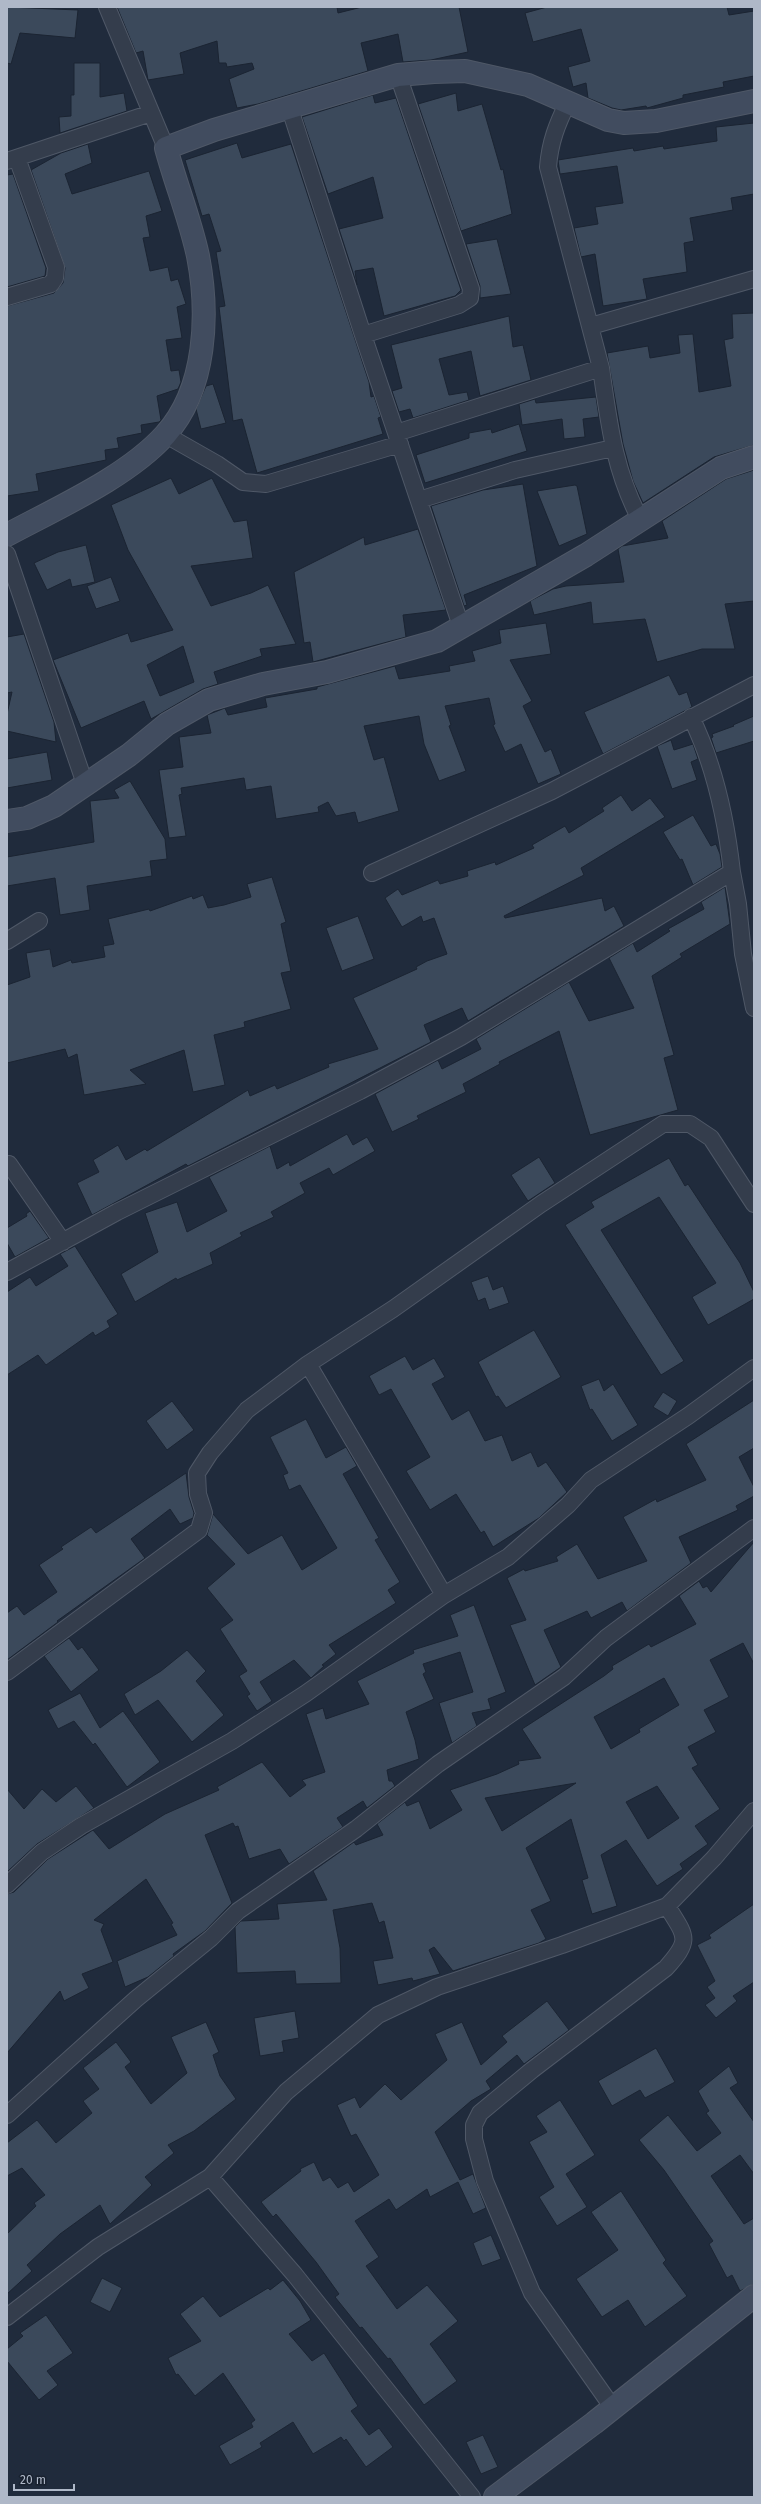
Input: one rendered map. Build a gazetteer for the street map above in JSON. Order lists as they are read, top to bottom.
{
  "scale_bar": "20 m"
}
